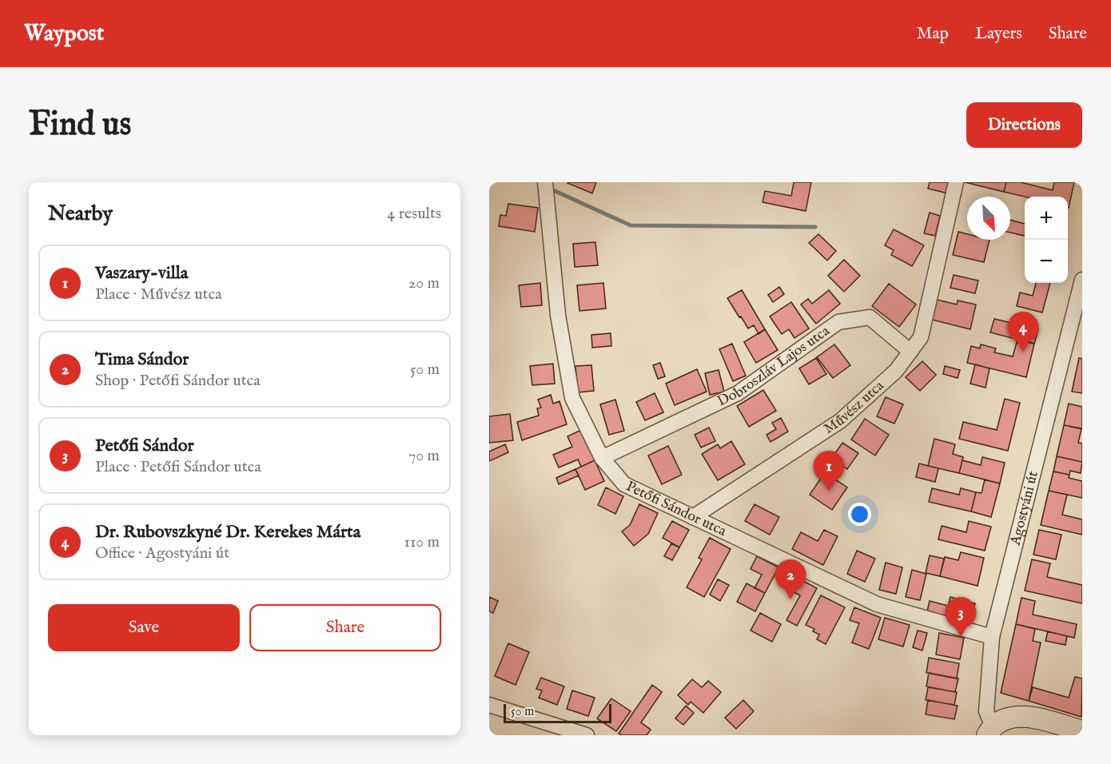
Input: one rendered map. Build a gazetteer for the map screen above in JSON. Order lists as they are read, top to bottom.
{
  "streets": {
    "street": [
      "Dobroszláv Lajos utca",
      "Művész utca",
      "Agostyáni út",
      "Petőfi Sándor utca"
    ]
  },
  "crossings": [
    ["Dobroszláv Lajos utca", "Művész utca"],
    ["Dobroszláv Lajos utca", "Petőfi Sándor utca"],
    ["Művész utca", "Petőfi Sándor utca"],
    ["Agostyáni út", "Petőfi Sándor utca"]
  ],
  "scale_bar": "50 m",
  "north": "bottom right",
  "page": {
    "header": "Waypost",
    "nav": ["Map", "Layers", "Share"],
    "buttons": [
      "Directions",
      ["Save", "Share"]
    ],
    "title": "Find us",
    "heading": ["Nearby", "4 results"],
    "map_buttons": ["+", "−"],
    "list": [
      {
        "mark": "1",
        "name": "Vaszary-villa",
        "note": "Place · Művész utca",
        "value": "20 m"
      },
      {
        "mark": "2",
        "name": "Tima Sándor",
        "note": "Shop · Petőfi Sándor utca",
        "value": "50 m"
      },
      {
        "mark": "3",
        "name": "Petőfi Sándor",
        "note": "Place · Petőfi Sándor utca",
        "value": "70 m"
      },
      {
        "mark": "4",
        "name": "Dr. Rubovszkyné Dr. Kerekes Márta",
        "note": "Office · Agostyáni út",
        "value": "110 m"
      }
    ],
    "pins": [
      "4",
      "1",
      "2",
      "3"
    ],
    "scale": "50 m"
  }
}
